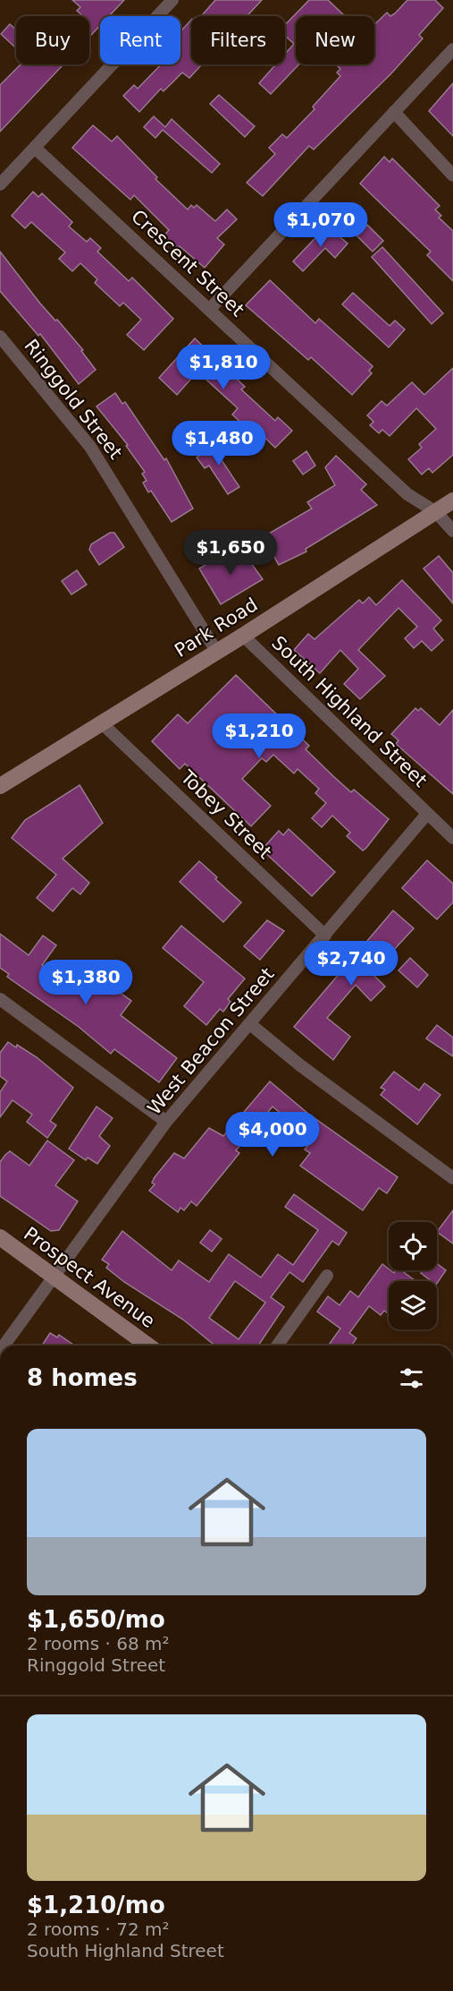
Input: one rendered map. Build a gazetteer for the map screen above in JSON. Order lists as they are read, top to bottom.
{
  "streets": {
    "main road": ["Park Road", "Prospect Avenue"],
    "street": [
      "Crescent Street",
      "Ringgold Street",
      "South Highland Street",
      "Tobey Street",
      "West Beacon Street"
    ]
  },
  "crossings": [
    ["Crescent Street", "Park Road"],
    ["Ringgold Street", "Park Road"],
    ["Park Road", "South Highland Street"],
    ["Park Road", "Tobey Street"],
    ["South Highland Street", "West Beacon Street"],
    ["Tobey Street", "West Beacon Street"],
    ["West Beacon Street", "Prospect Avenue"]
  ],
  "page": {
    "chip": [
      "Buy",
      "Rent",
      "Filters",
      "New"
    ],
    "price": [
      "$1,070",
      "$1,810",
      "$1,480",
      "$1,650",
      "$1,210",
      "$2,740",
      "$1,380",
      "$4,000"
    ],
    "heading": "8 homes",
    "list": [
      {
        "name": "$1,650/mo",
        "note": "2 rooms · 68 m² · Ringgold Street"
      },
      {
        "name": "$1,210/mo",
        "note": "2 rooms · 72 m² · South Highland Street"
      }
    ]
  }
}
